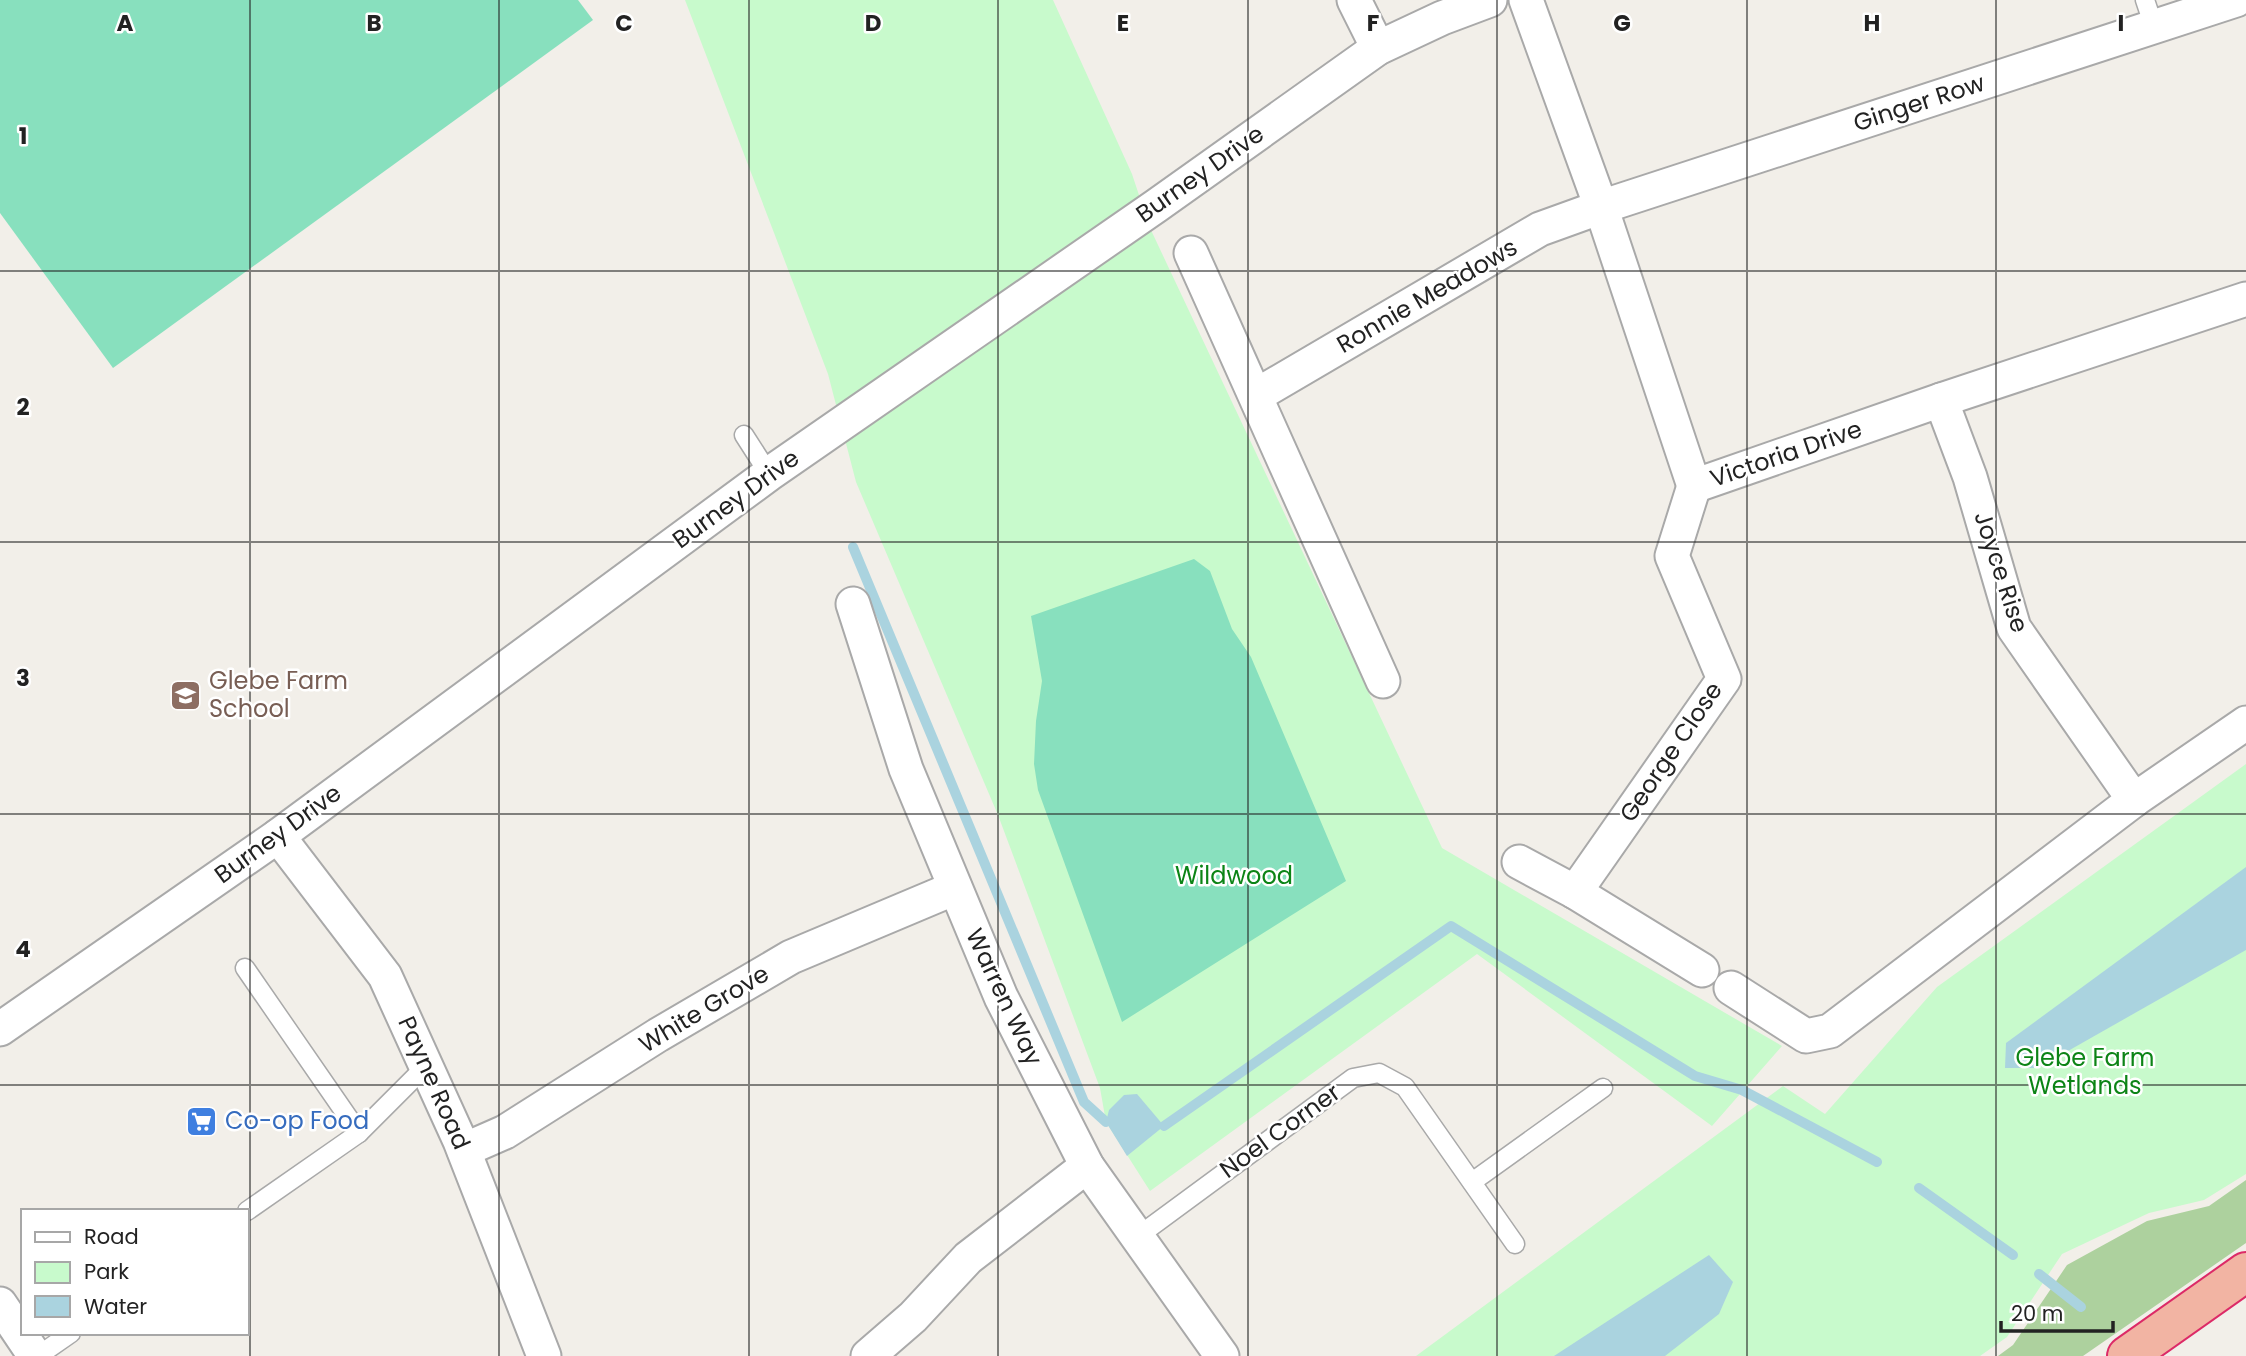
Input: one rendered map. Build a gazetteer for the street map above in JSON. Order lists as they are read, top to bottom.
{
  "streets": {
    "street": [
      "Ginger Row",
      "Burney Drive",
      "Ronnie Meadows",
      "Victoria Drive",
      "Joyce Rise",
      "George Close",
      "Warren Way",
      "White Grove",
      "Payne Road"
    ],
    "lane": ["Noel Corner"]
  },
  "crossings": [
    ["Ginger Row", "Ronnie Meadows"],
    ["Ginger Row", "Victoria Drive"],
    ["Burney Drive", "Payne Road"],
    ["Ronnie Meadows", "Victoria Drive"],
    ["Victoria Drive", "Joyce Rise"],
    ["Victoria Drive", "George Close"],
    ["Warren Way", "White Grove"],
    ["Warren Way", "Noel Corner"],
    ["White Grove", "Payne Road"]
  ],
  "parks": ["Wildwood", "Glebe Farm Wetlands"],
  "places": {
    "school or university": ["Glebe Farm School"],
    "supermarket": ["Co-op Food"]
  },
  "legend": ["Road", "Park", "Water"],
  "scale_bar": "20 m",
  "grid": {
    "columns": [
      "A",
      "B",
      "C",
      "D",
      "E",
      "F",
      "G",
      "H",
      "I"
    ],
    "rows": [
      "1",
      "2",
      "3",
      "4"
    ]
  }
}
